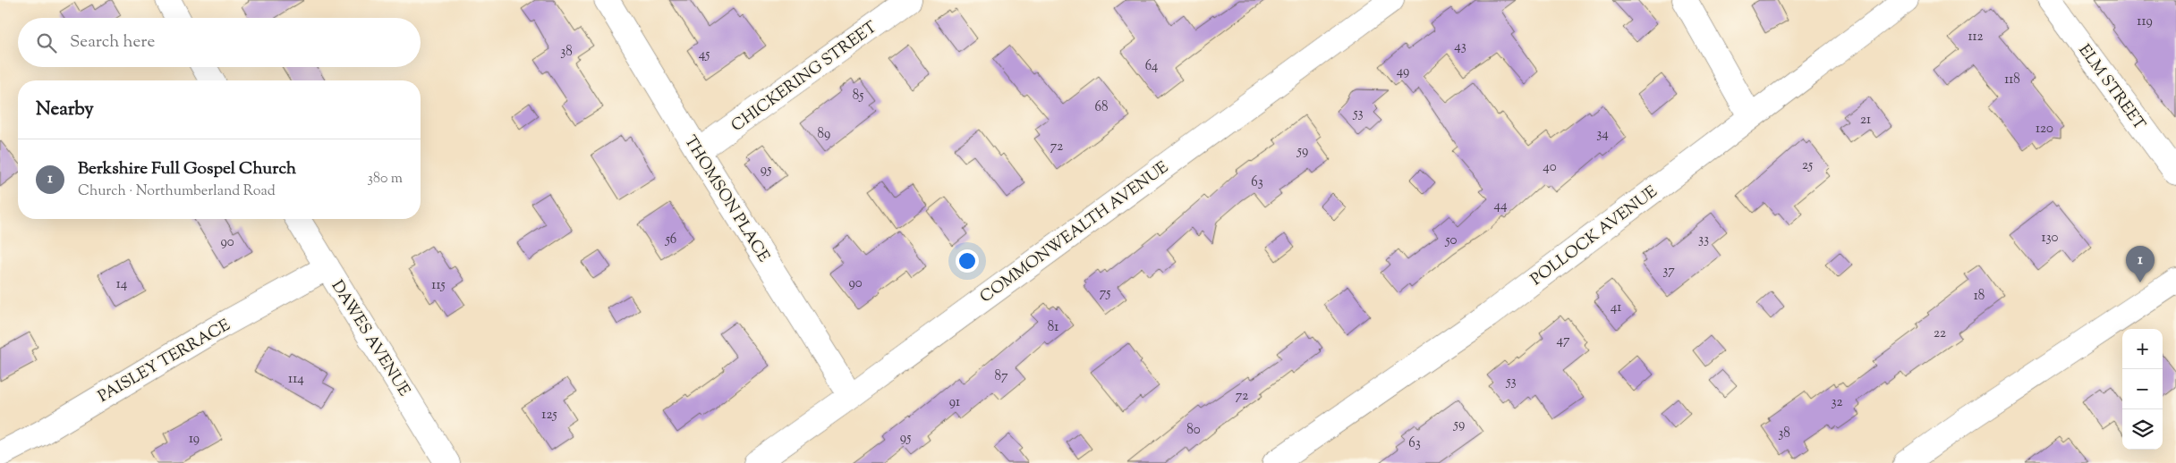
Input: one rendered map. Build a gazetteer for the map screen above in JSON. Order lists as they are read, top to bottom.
{
  "streets": {
    "street": [
      "CHICKERING STREET",
      "ELM STREET",
      "THOMSON PLACE",
      "COMMONWEALTH AVENUE",
      "POLLOCK AVENUE",
      "DAWES AVENUE",
      "PAISLEY TERRACE"
    ]
  },
  "crossings": [
    ["CHICKERING STREET", "THOMSON PLACE"],
    ["THOMSON PLACE", "COMMONWEALTH AVENUE"],
    ["DAWES AVENUE", "PAISLEY TERRACE"]
  ],
  "house_numbers": [
    "119",
    "112",
    "43",
    "38",
    "45",
    "64",
    "49",
    "118",
    "85",
    "68",
    "53",
    "21",
    "120",
    "89",
    "34",
    "72",
    "59",
    "25",
    "40",
    "95",
    "63",
    "44",
    "130",
    "56",
    "33",
    "50",
    "90",
    "37",
    "90",
    "14",
    "115",
    "75",
    "18",
    "41",
    "81",
    "22",
    "47",
    "87",
    "114",
    "53",
    "72",
    "91",
    "32",
    "125",
    "59",
    "80",
    "38",
    "95",
    "19",
    "63"
  ],
  "page": {
    "search": "Search here",
    "heading": "Nearby",
    "list": [
      {
        "mark": "1",
        "name": "Berkshire Full Gospel Church",
        "note": "Church · Northumberland Road",
        "value": "380 m"
      }
    ],
    "pins": "1",
    "map_buttons": ["+", "−"]
  }
}
